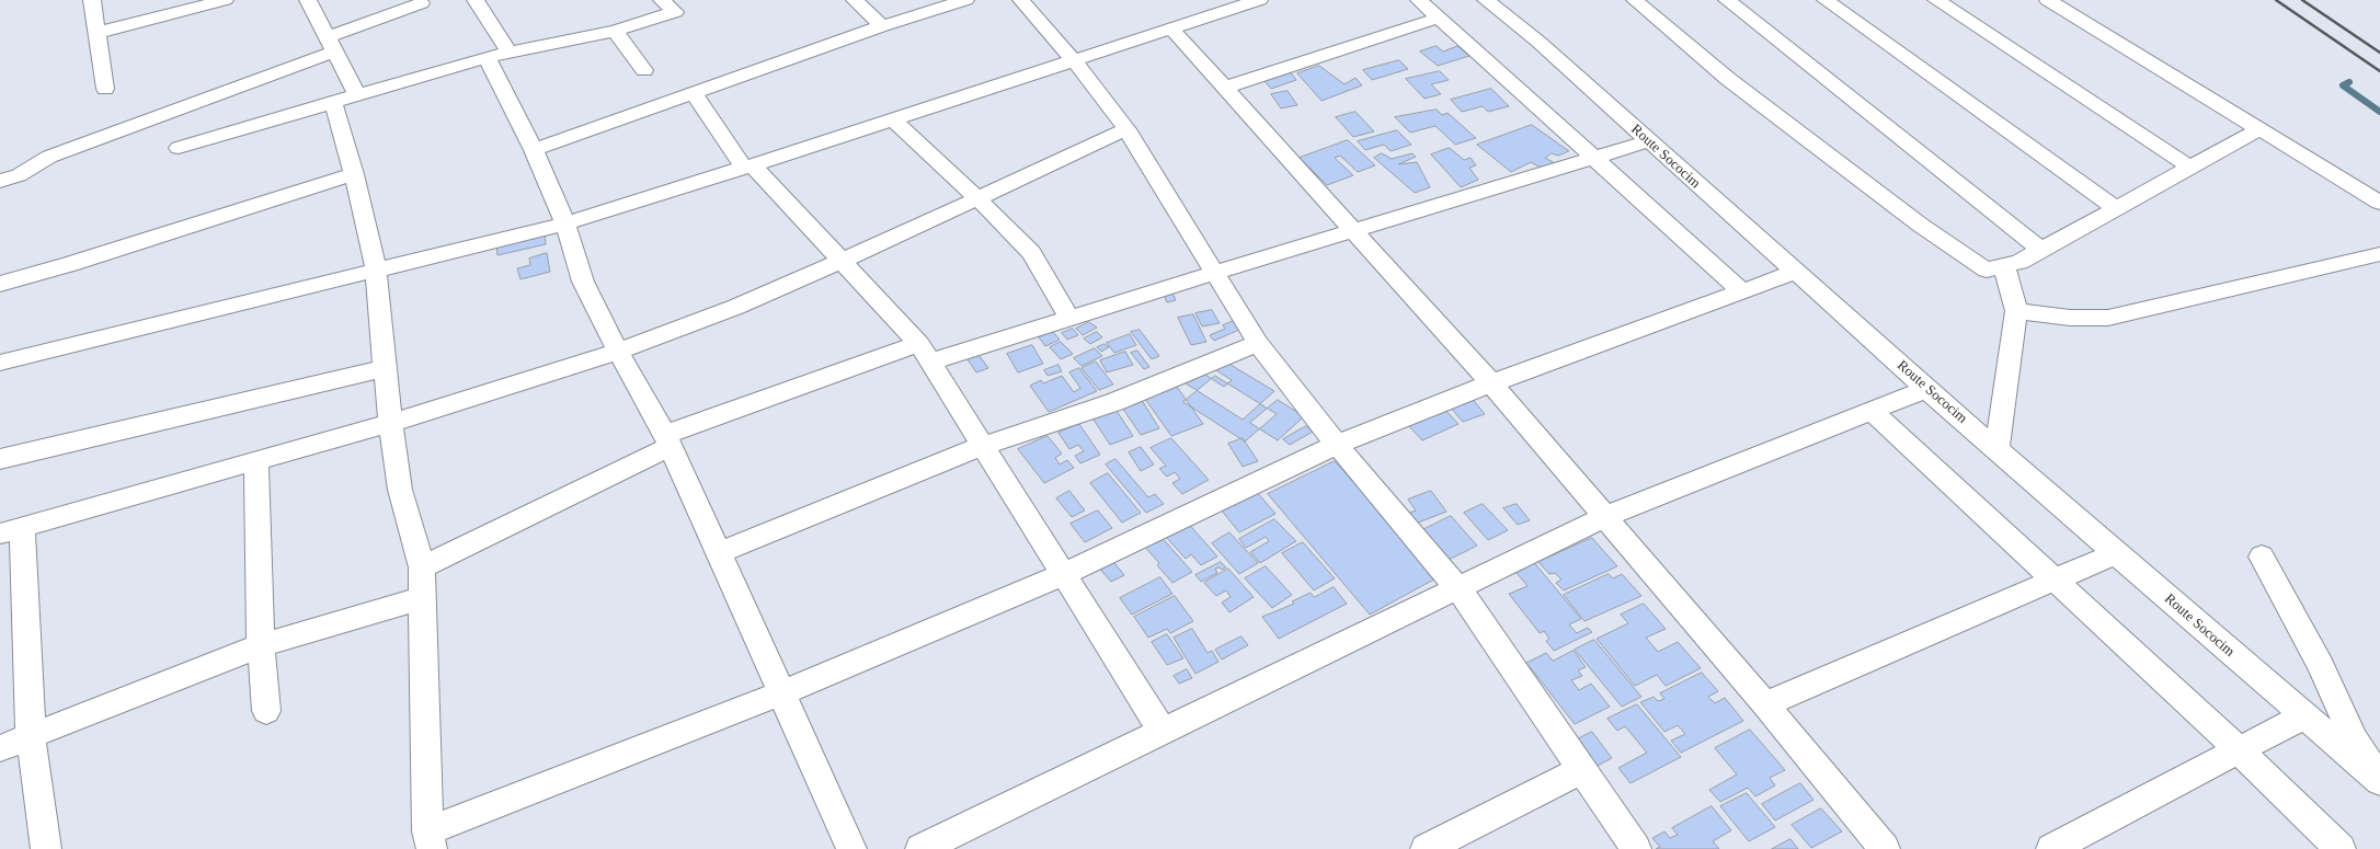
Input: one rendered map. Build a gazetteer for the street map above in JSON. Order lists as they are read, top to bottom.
{
  "streets": {
    "street": ["Route Sococim"]
  }
}
